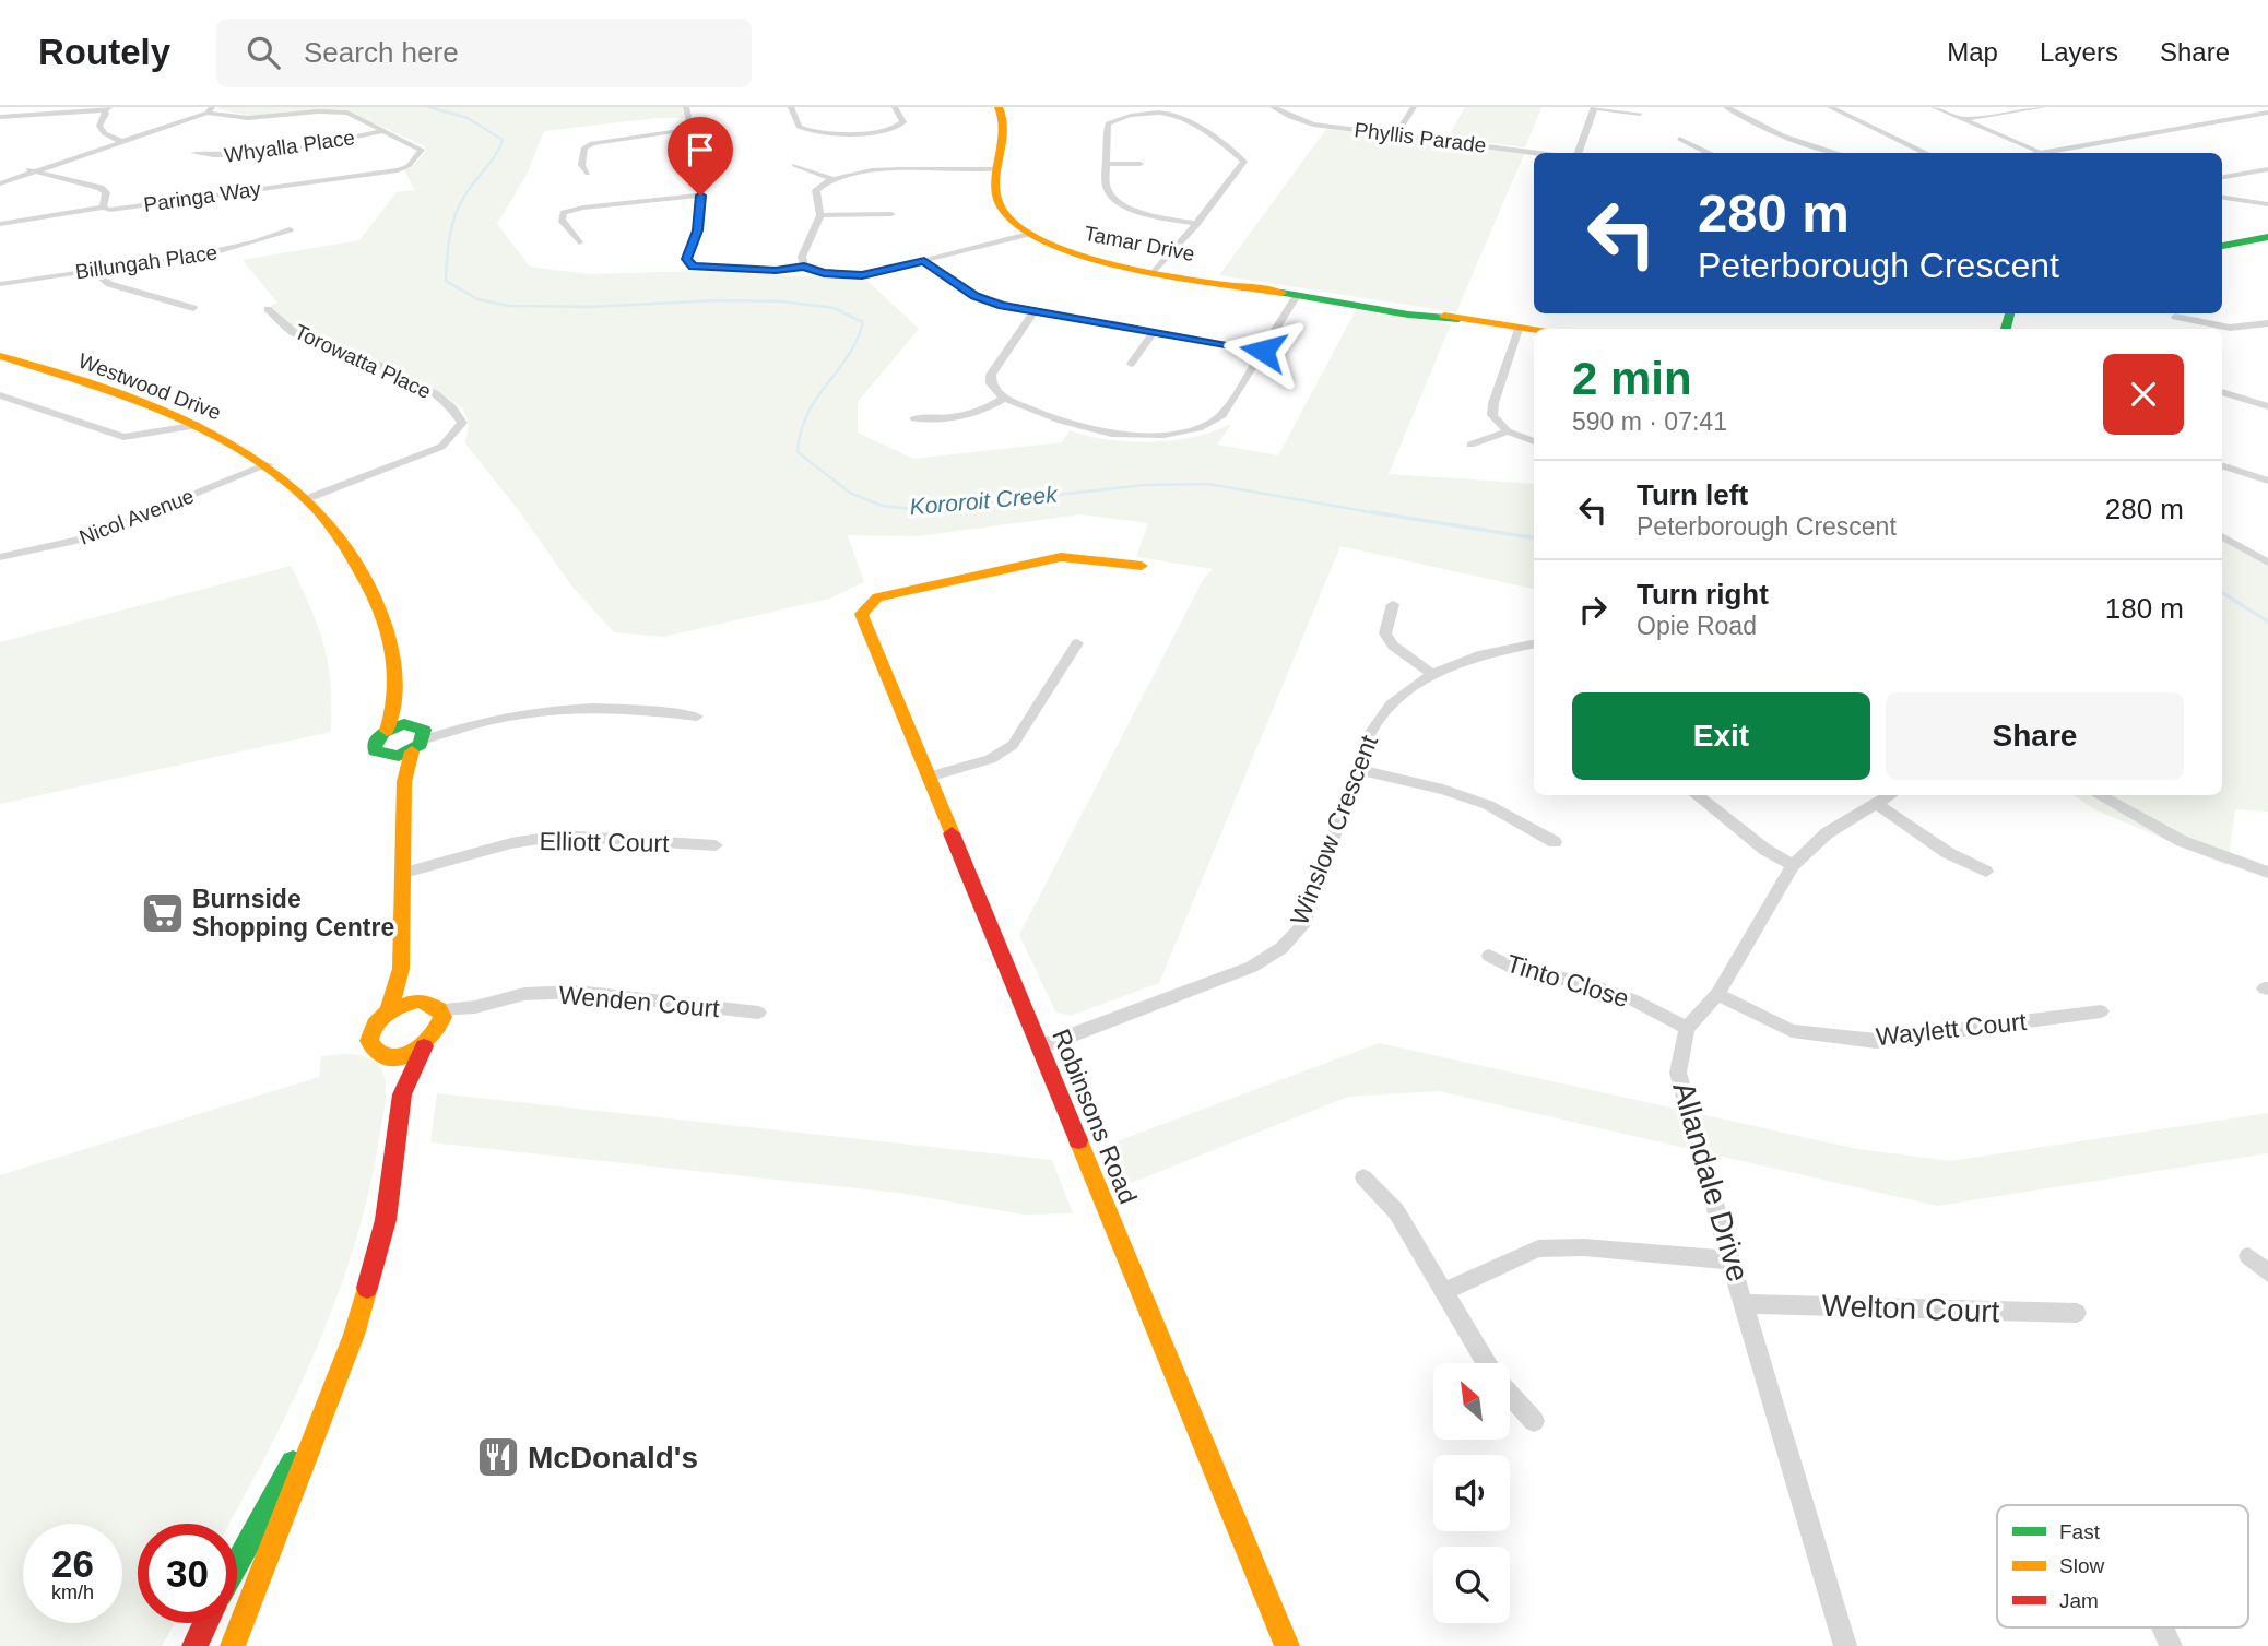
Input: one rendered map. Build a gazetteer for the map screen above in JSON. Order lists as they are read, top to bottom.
{
  "streets": {
    "street": [
      "Phyllis Parade",
      "Whyalla Place",
      "Paringa Way",
      "Tamar Drive",
      "Billungah Place",
      "Torowatta Place",
      "Westwood Drive",
      "Nicol Avenue",
      "Winslow Crescent",
      "Elliott Court",
      "Tinto Close",
      "Wenden Court",
      "Waylett Court",
      "Robinsons Road",
      "Allandale Drive",
      "Welton Court"
    ]
  },
  "crossings": [
    ["Whyalla Place", "Paringa Way"],
    ["Torowatta Place", "Westwood Drive"],
    ["Westwood Drive", "Nicol Avenue"],
    ["Winslow Crescent", "Robinsons Road"],
    ["Tinto Close", "Allandale Drive"],
    ["Allandale Drive", "Welton Court"]
  ],
  "water": ["Kororoit Creek"],
  "places": {
    "supermarket": ["Burnside Shopping Centre"],
    "restaurant": ["McDonald's"]
  },
  "legend": ["Fast", "Slow", "Jam"],
  "north": "top left",
  "page": {
    "header": "Routely",
    "search": "Search here",
    "nav": ["Map", "Layers", "Share"],
    "turn": ["280 m", "Peterborough Crescent"],
    "heading": ["2 min", "590 m · 07:41"],
    "list": [
      {
        "name": "Turn left",
        "note": "Peterborough Crescent",
        "value": "280 m"
      },
      {
        "name": "Turn right",
        "note": "Opie Road",
        "value": "180 m"
      }
    ],
    "buttons": ["Exit", "Share"],
    "speed": "26 km/h",
    "limit": "30"
  }
}
